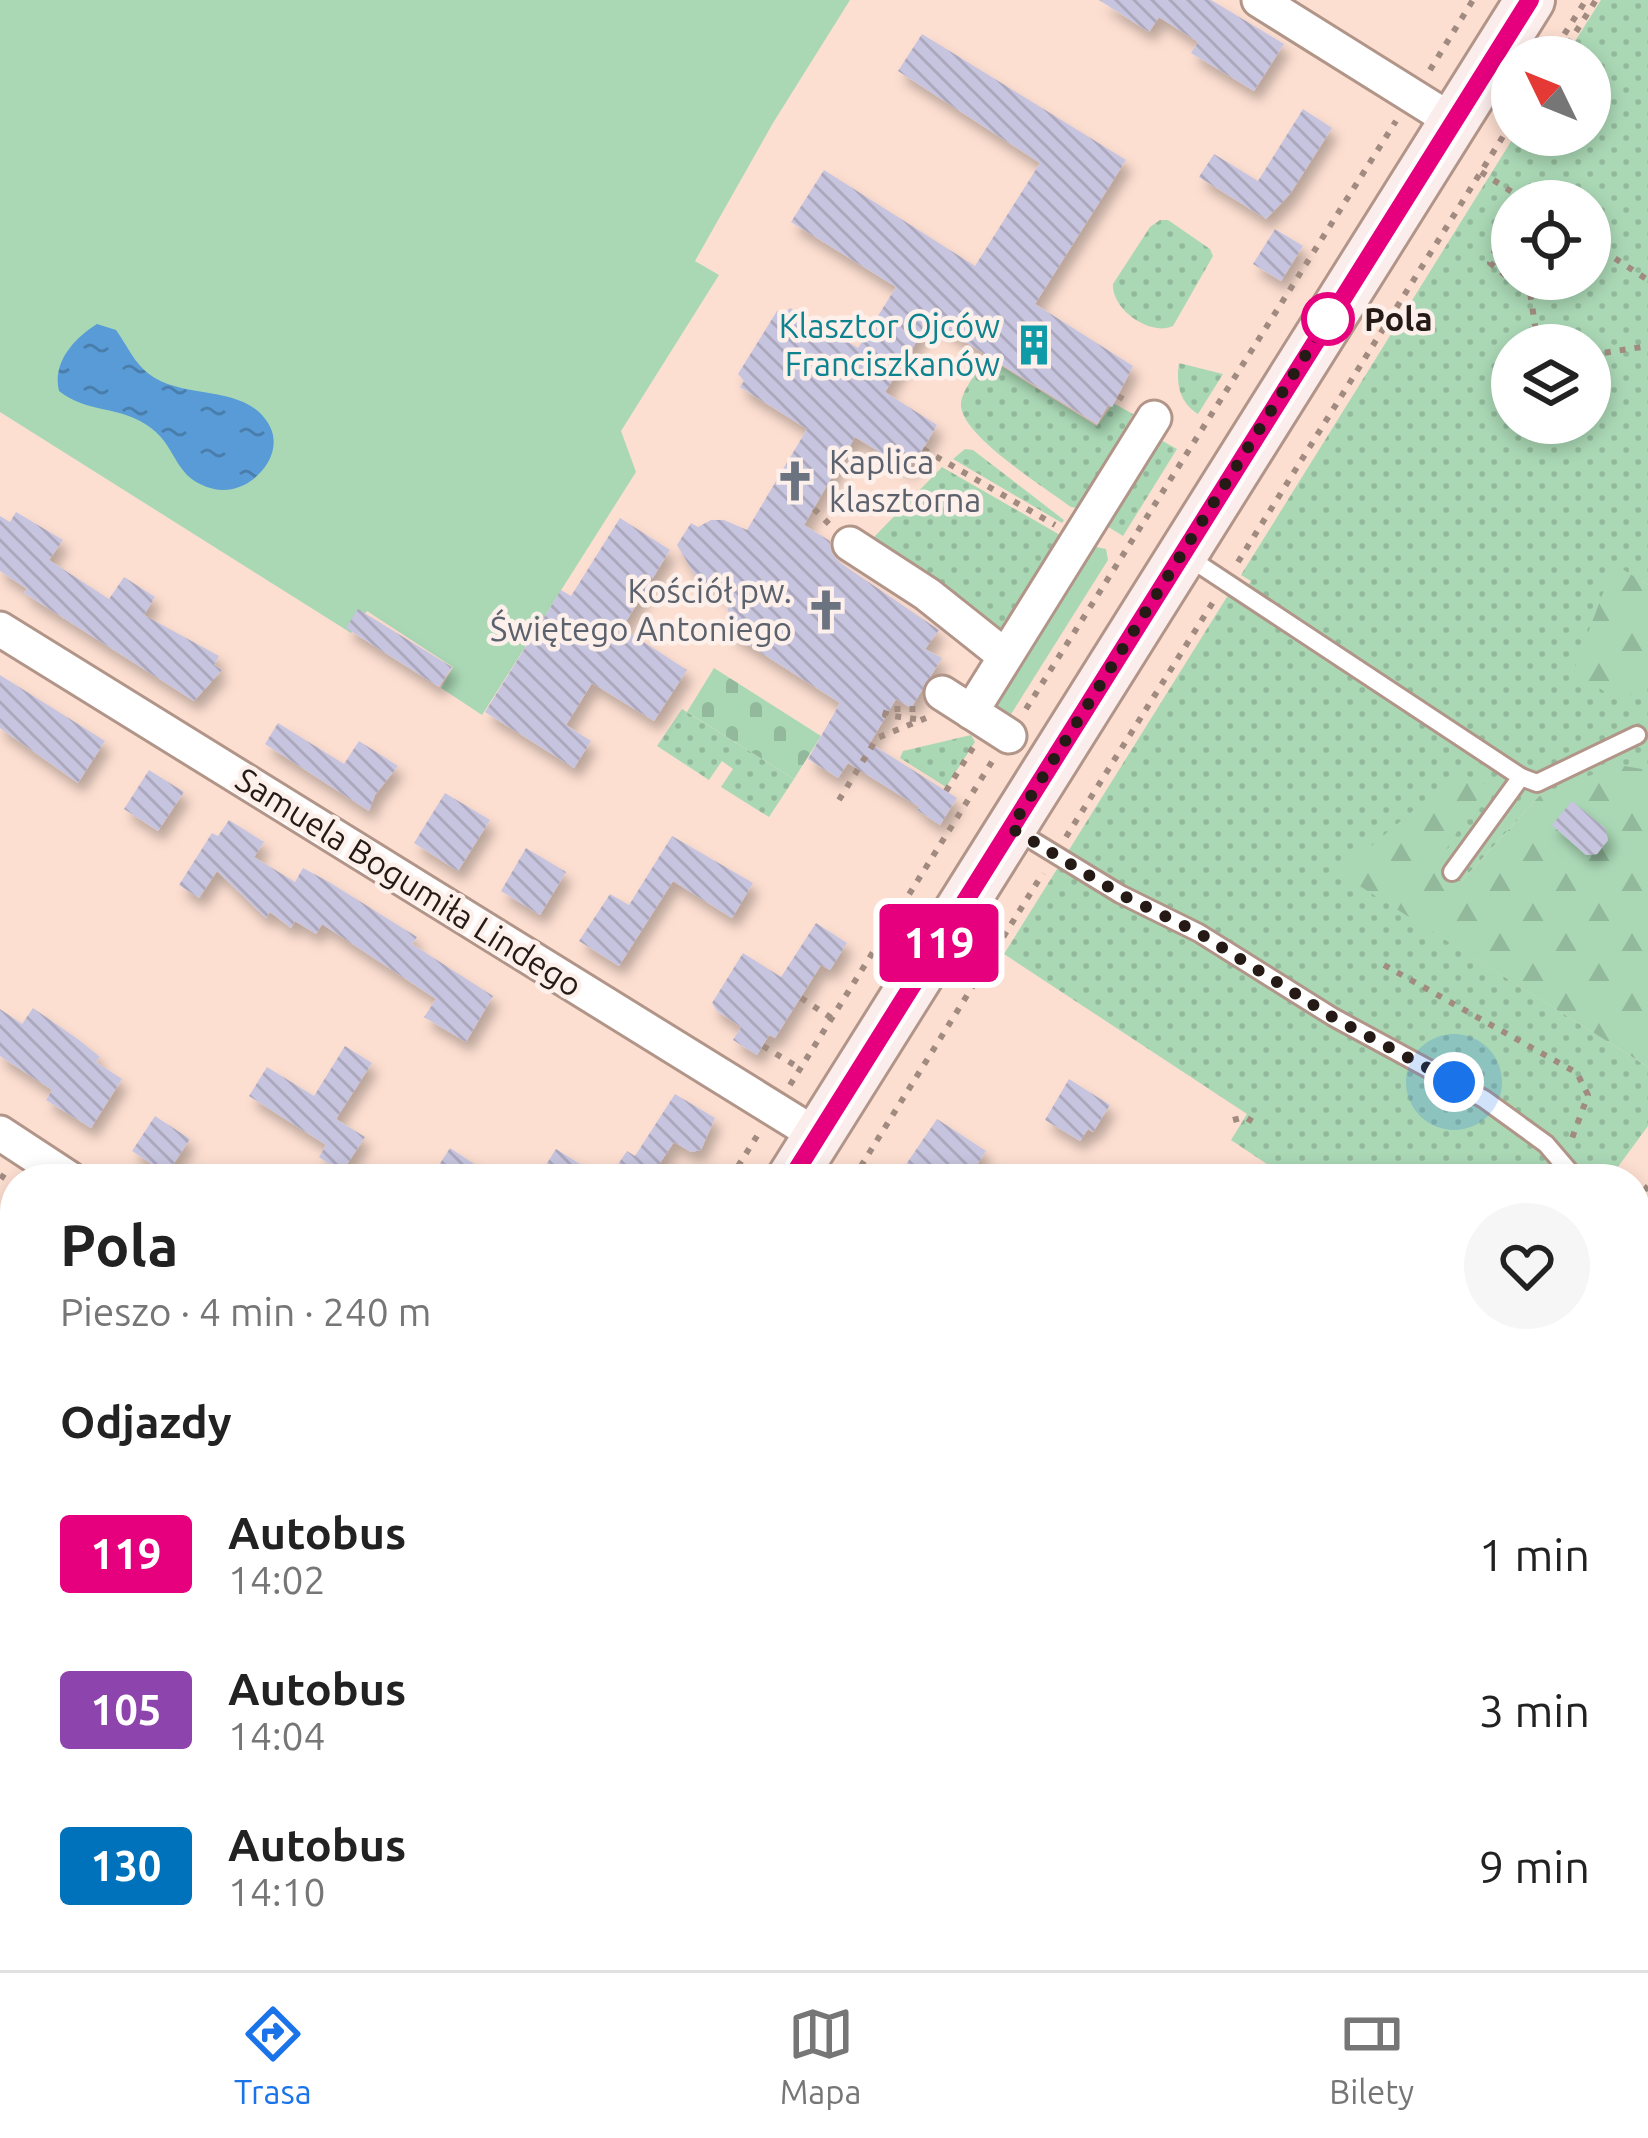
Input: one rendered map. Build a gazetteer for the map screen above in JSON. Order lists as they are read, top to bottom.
{
  "streets": {
    "street": ["Samuela Bogumiła Lindego"]
  },
  "places": {
    "other": ["Pola"],
    "building": ["Klasztor Ojców Franciszkanów"],
    "church": ["Kaplica klasztorna", "Kościół pw. Świętego Antoniego"]
  },
  "lines": ["bus line 119"],
  "north": "top left",
  "page": {
    "on_map": "119",
    "heading": [
      ["Pola", "Pieszo · 4 min · 240 m"],
      "Odjazdy"
    ],
    "list": [
      {
        "mark": "119",
        "name": "Autobus",
        "note": "14:02",
        "value": "1 min"
      },
      {
        "mark": "105",
        "name": "Autobus",
        "note": "14:04",
        "value": "3 min"
      },
      {
        "mark": "130",
        "name": "Autobus",
        "note": "14:10",
        "value": "9 min"
      }
    ],
    "tabs": ["Trasa", "Mapa", "Bilety"]
  }
}
